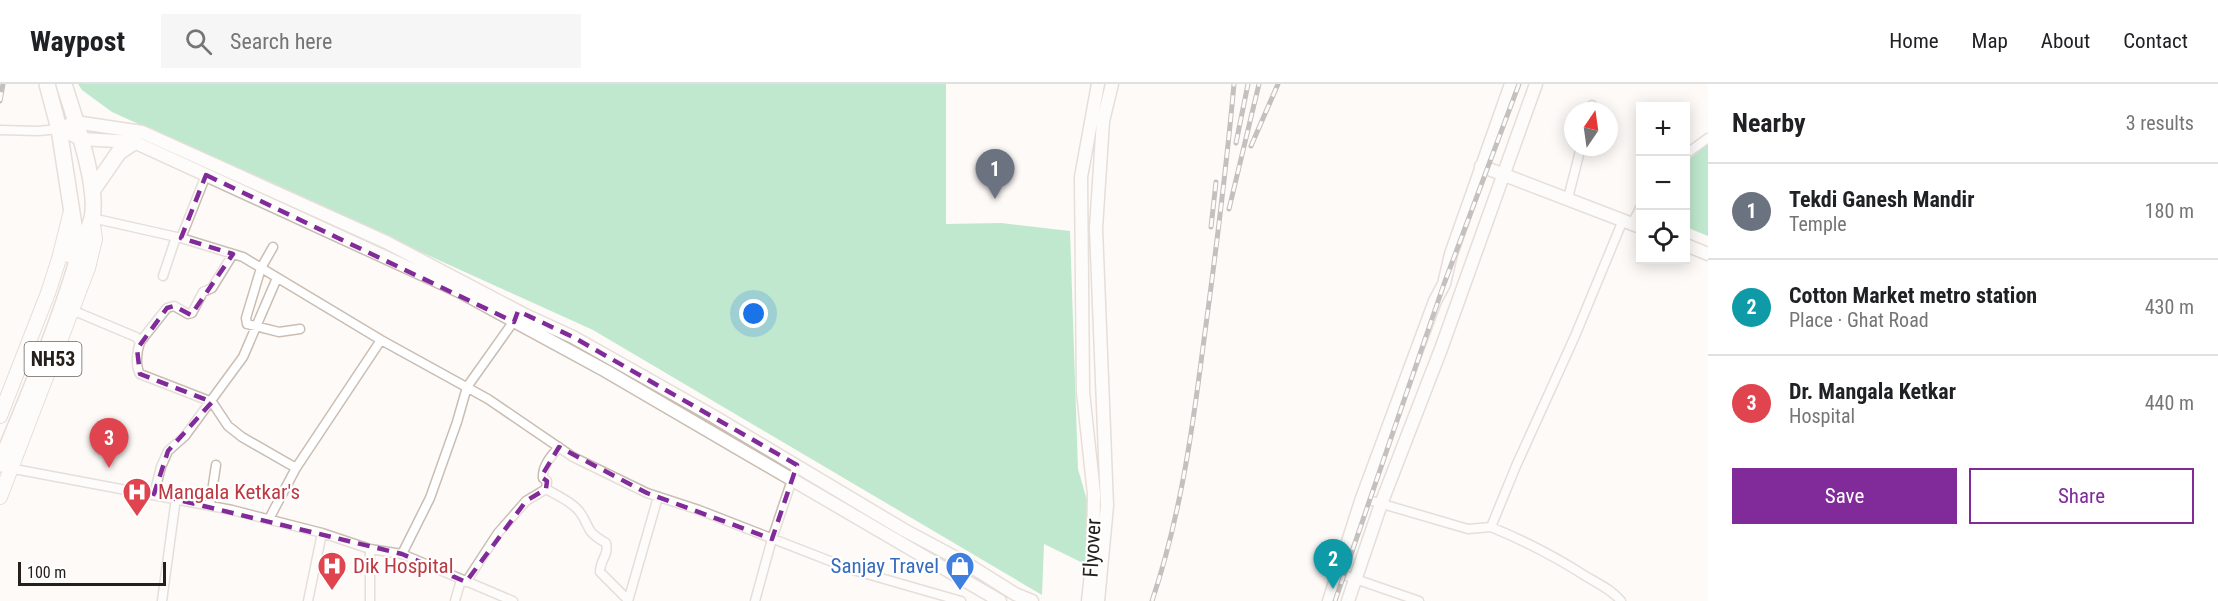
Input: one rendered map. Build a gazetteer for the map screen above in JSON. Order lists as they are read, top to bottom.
{
  "streets": {
    "highway": ["NH53"],
    "main road": ["Flyover"]
  },
  "places": {
    "hospital": ["Mangala Ketkar's", "Dik Hospital"],
    "shop": ["Sanjay Travel"]
  },
  "scale_bar": "100 m",
  "north": "top",
  "page": {
    "header": "Waypost",
    "search": "Search here",
    "nav": [
      "Home",
      "Map",
      "About",
      "Contact"
    ],
    "heading": ["Nearby", "3 results"],
    "map_buttons": ["+", "−"],
    "pins": ["1", "3", "2"],
    "list": [
      {
        "mark": "1",
        "name": "Tekdi Ganesh Mandir",
        "note": "Temple",
        "value": "180 m"
      },
      {
        "mark": "2",
        "name": "Cotton Market metro station",
        "note": "Place · Ghat Road",
        "value": "430 m"
      },
      {
        "mark": "3",
        "name": "Dr. Mangala Ketkar",
        "note": "Hospital",
        "value": "440 m"
      }
    ],
    "buttons": ["Save", "Share"],
    "scale": "100 m"
  }
}
